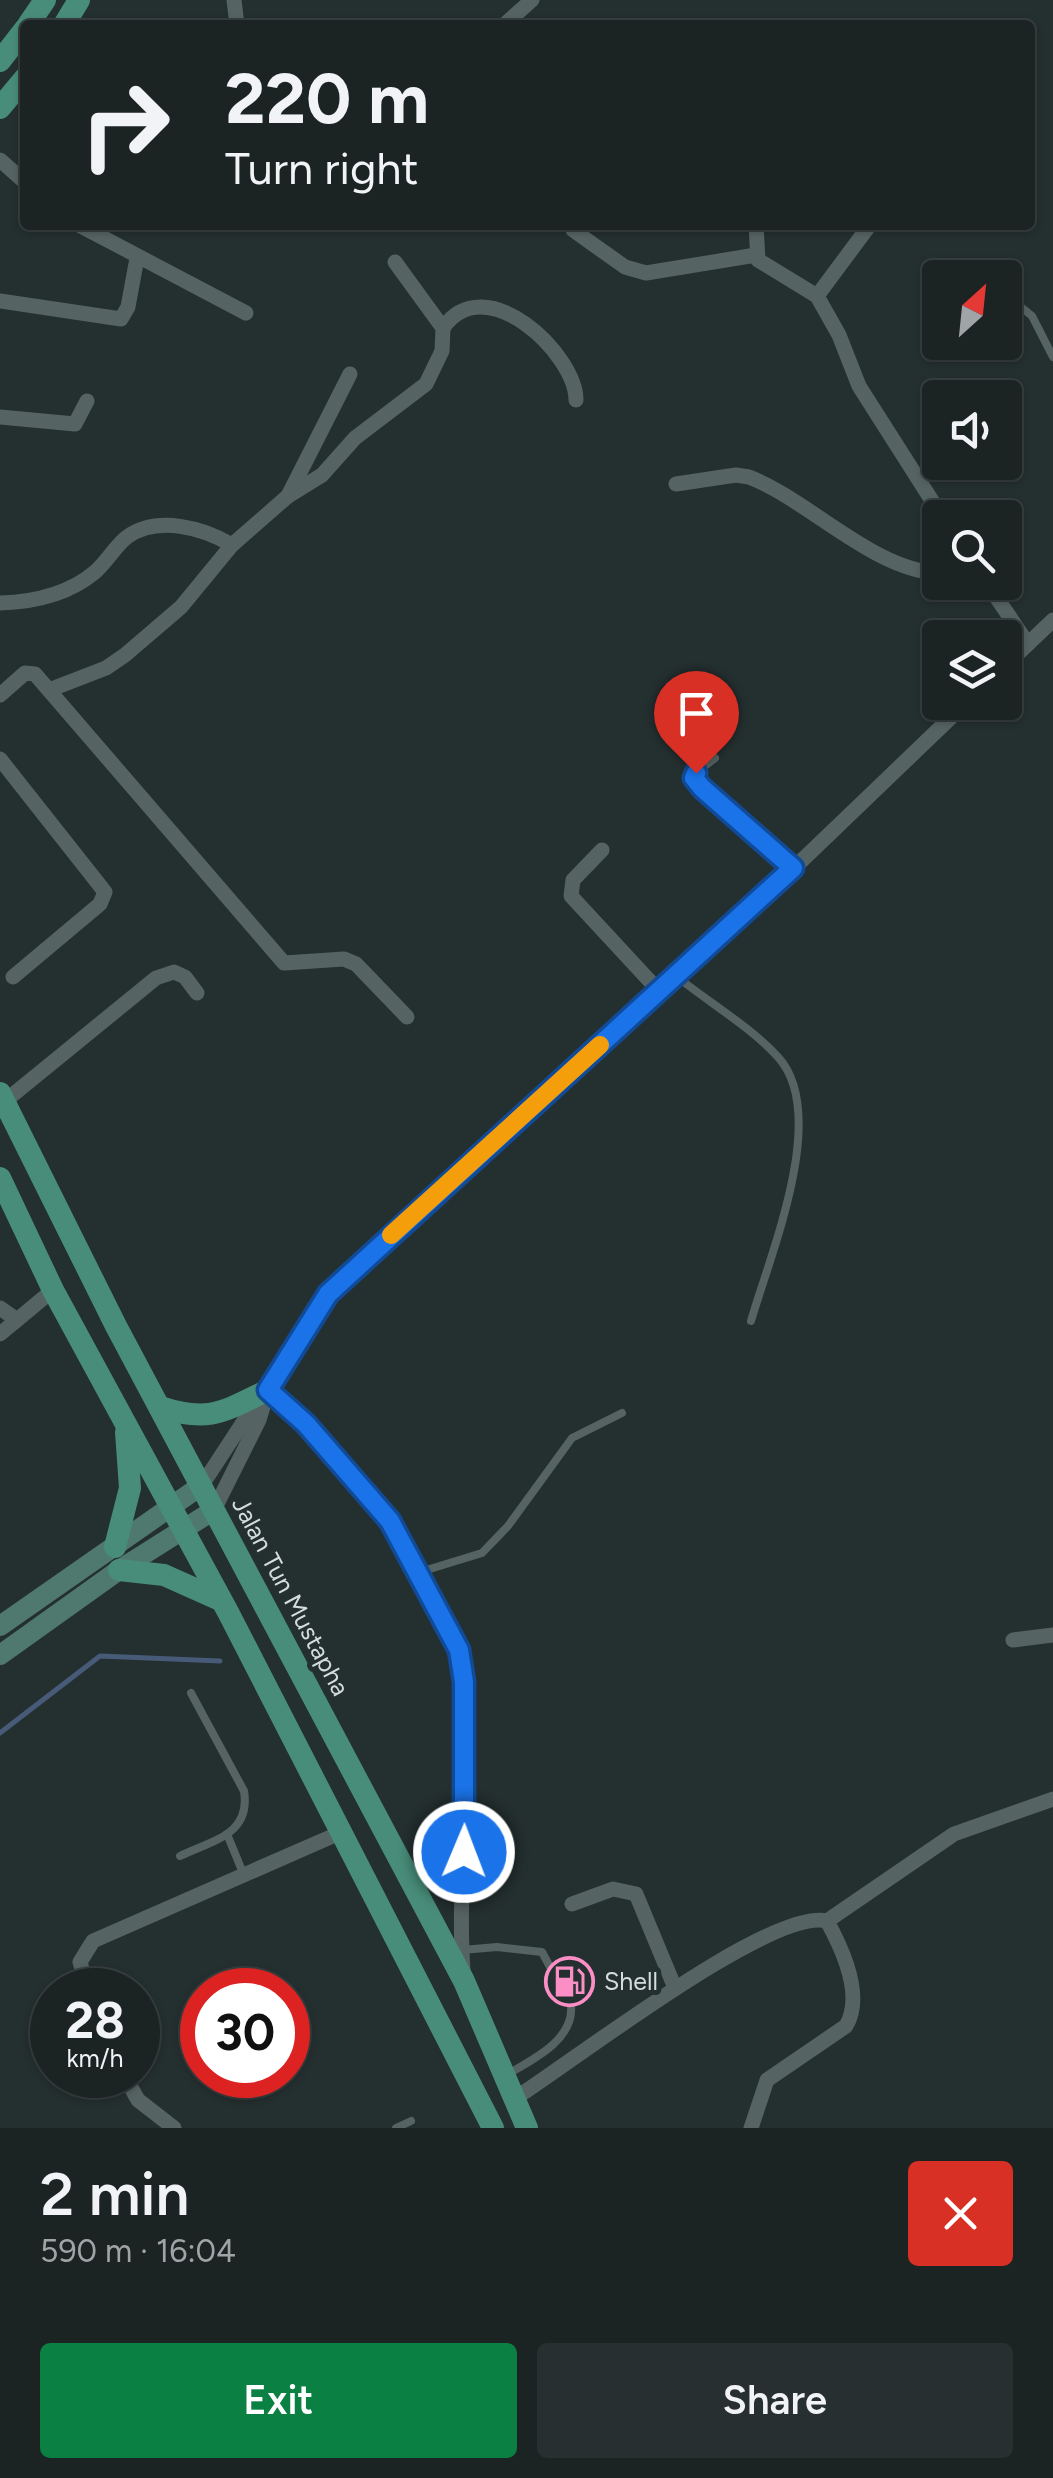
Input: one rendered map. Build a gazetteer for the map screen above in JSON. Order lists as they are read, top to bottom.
{
  "streets": {
    "main road": ["Jalan Tun Mustapha"]
  },
  "places": {
    "fuel station": ["Shell"]
  },
  "north": "top right",
  "page": {
    "turn": ["220 m", "Turn right"],
    "speed": "28 km/h",
    "limit": "30",
    "heading": ["2 min", "590 m · 16:04"],
    "buttons": ["Exit", "Share"]
  }
}
